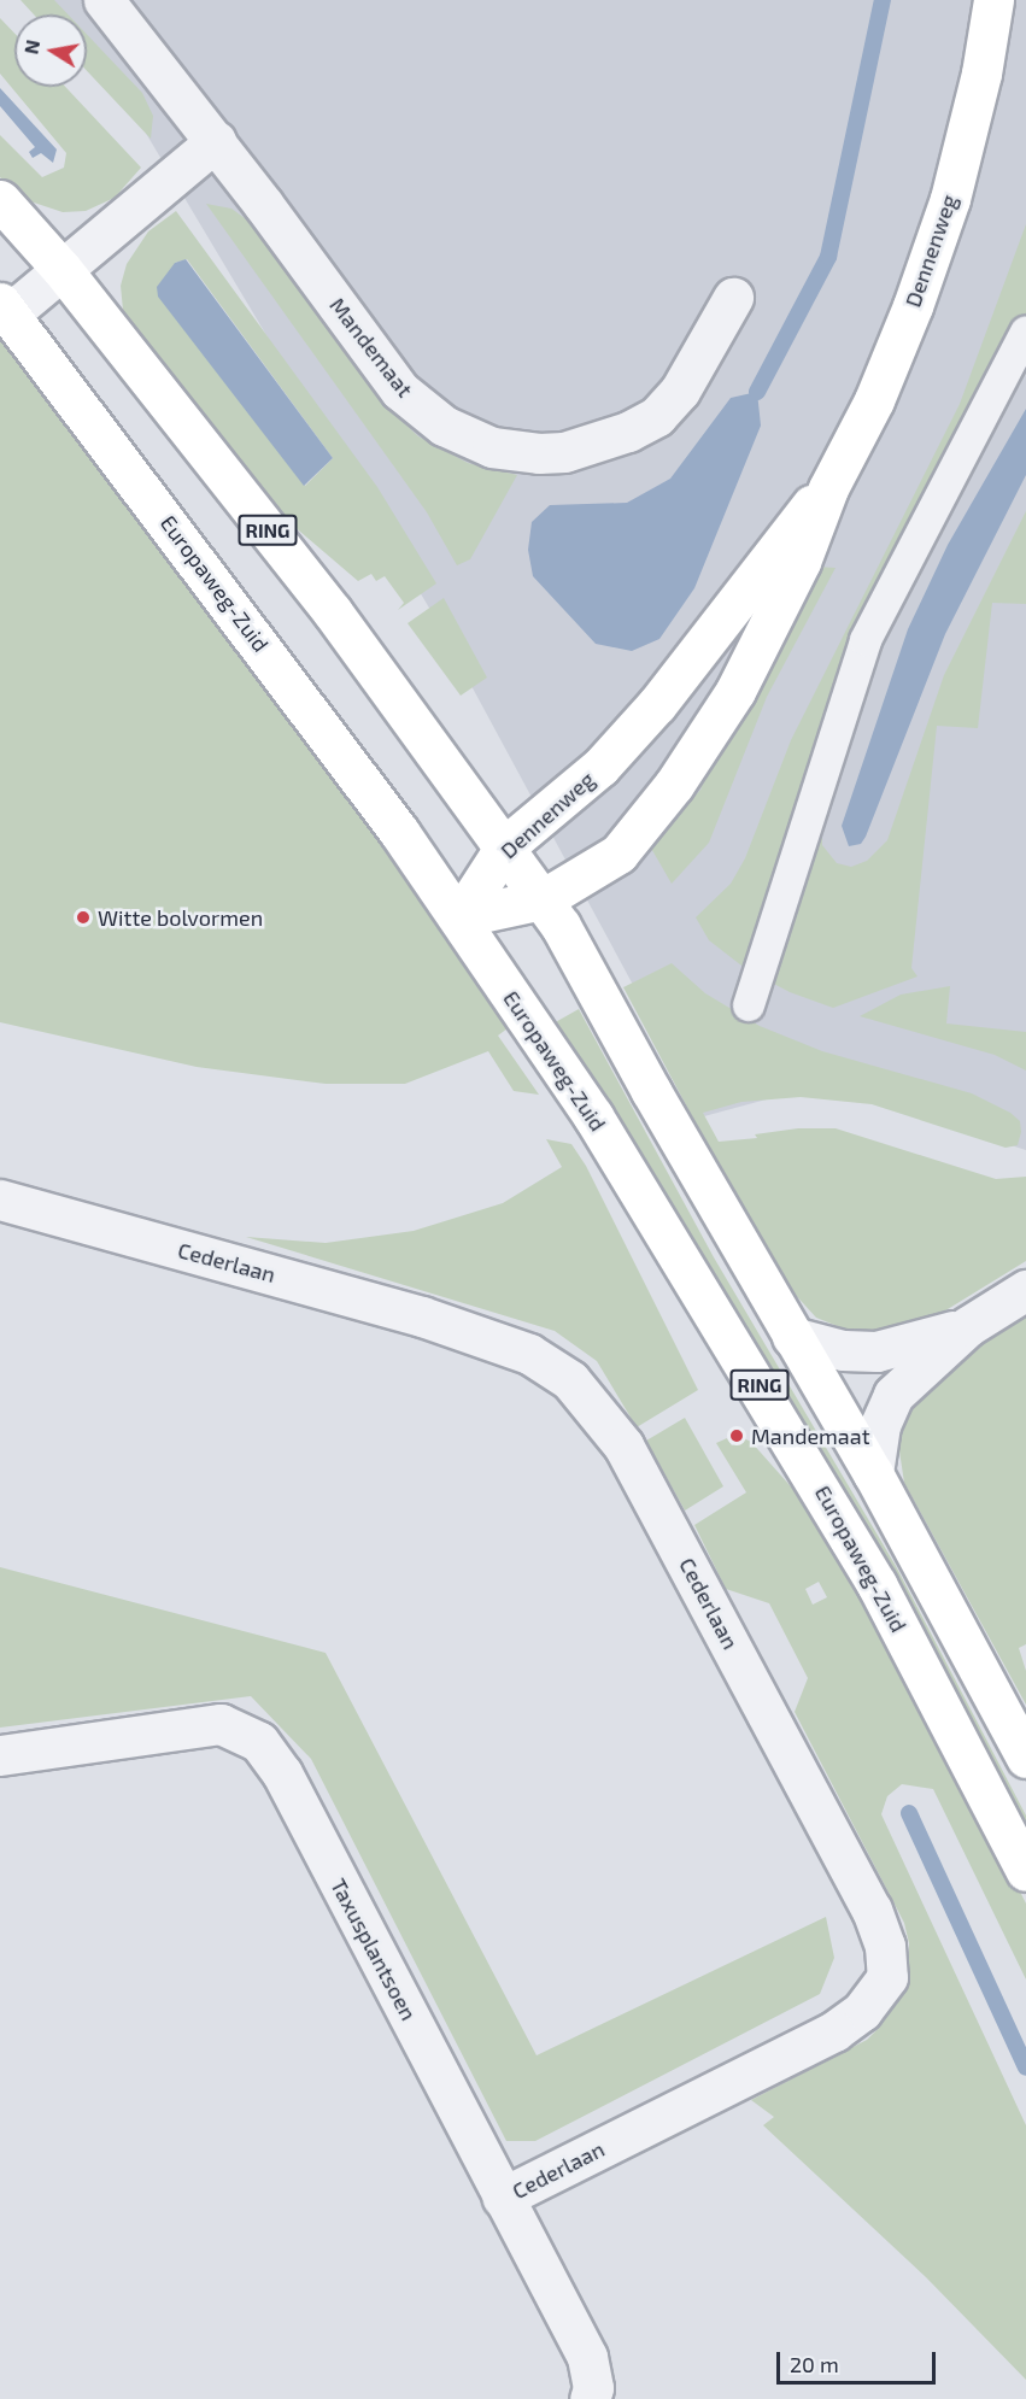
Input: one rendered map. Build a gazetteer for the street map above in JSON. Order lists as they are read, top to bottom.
{
  "streets": {
    "main road": ["Dennenweg", "RING", "Europaweg-Zuid"],
    "street": ["Mandemaat", "Cederlaan", "Taxusplantsoen"]
  },
  "crossings": [
    ["Dennenweg", "RING"],
    ["Dennenweg", "Europaweg-Zuid"],
    ["Cederlaan", "Taxusplantsoen"]
  ],
  "places": ["Witte bolvormen", "Mandemaat"],
  "scale_bar": "20 m",
  "north": "left"
}
